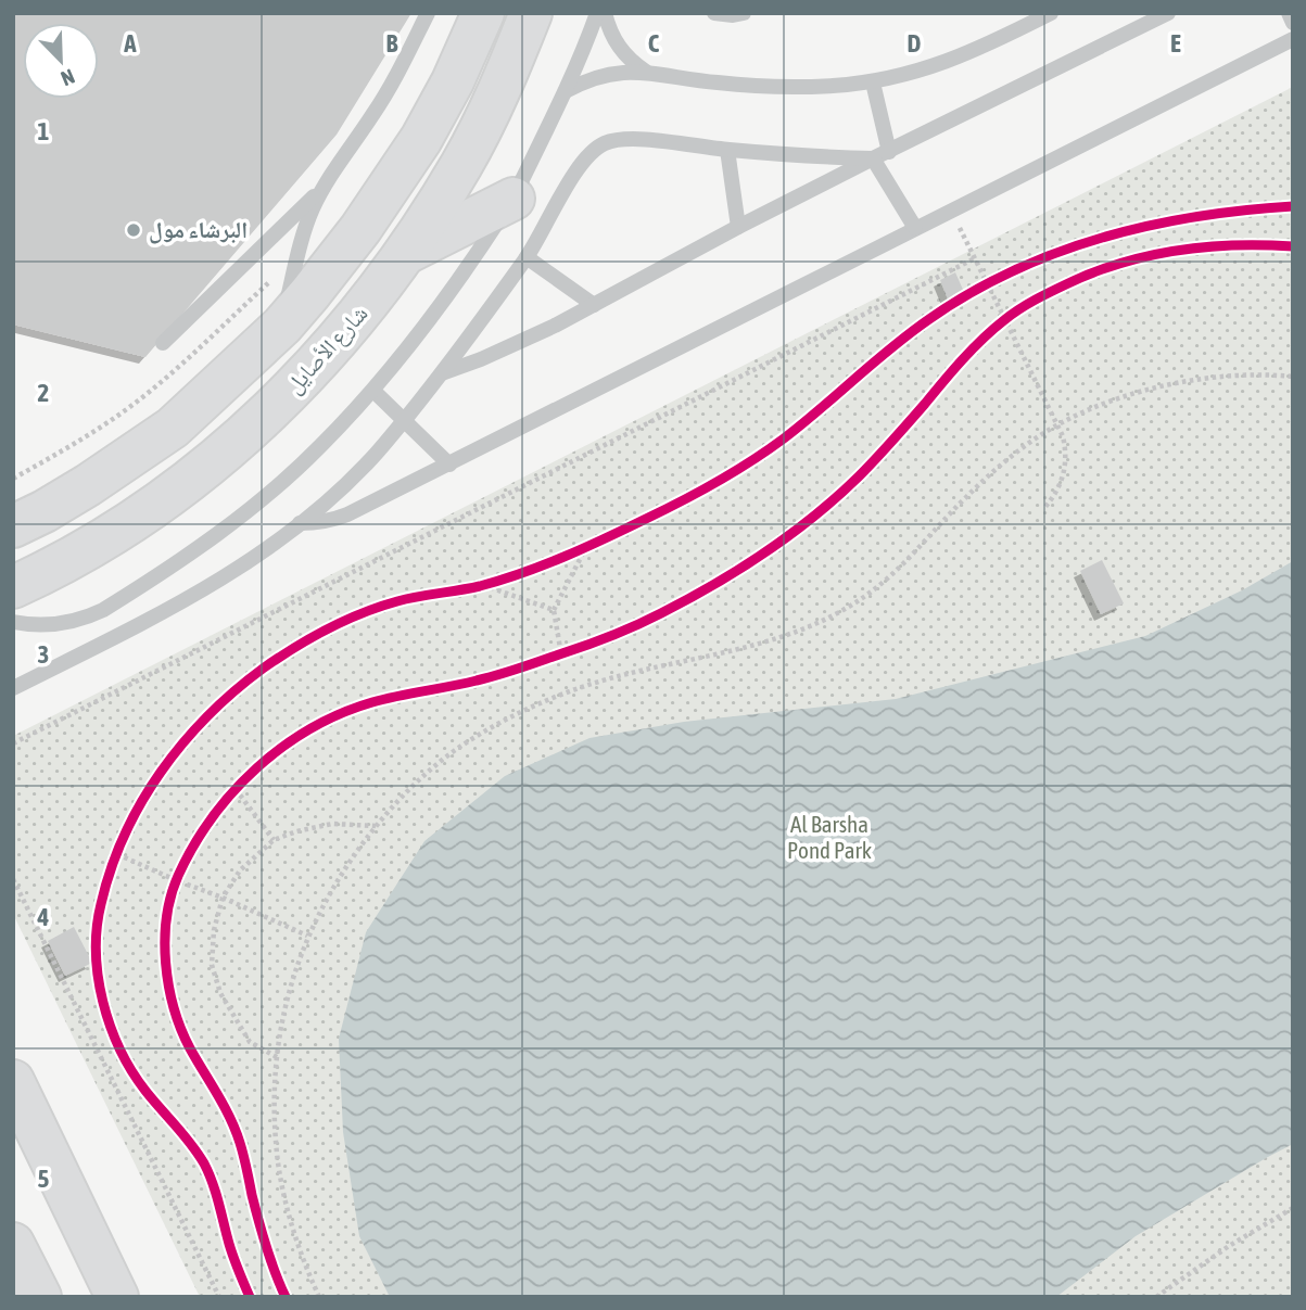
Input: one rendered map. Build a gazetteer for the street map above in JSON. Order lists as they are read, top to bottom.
{
  "streets": {
    "street": ["شارع الأصايل"]
  },
  "parks": ["Al Barsha Pond Park"],
  "places": ["البرشاء مول"],
  "north": "bottom right",
  "grid": {
    "columns": [
      "A",
      "B",
      "C",
      "D",
      "E"
    ],
    "rows": [
      "1",
      "2",
      "3",
      "4",
      "5"
    ]
  }
}
